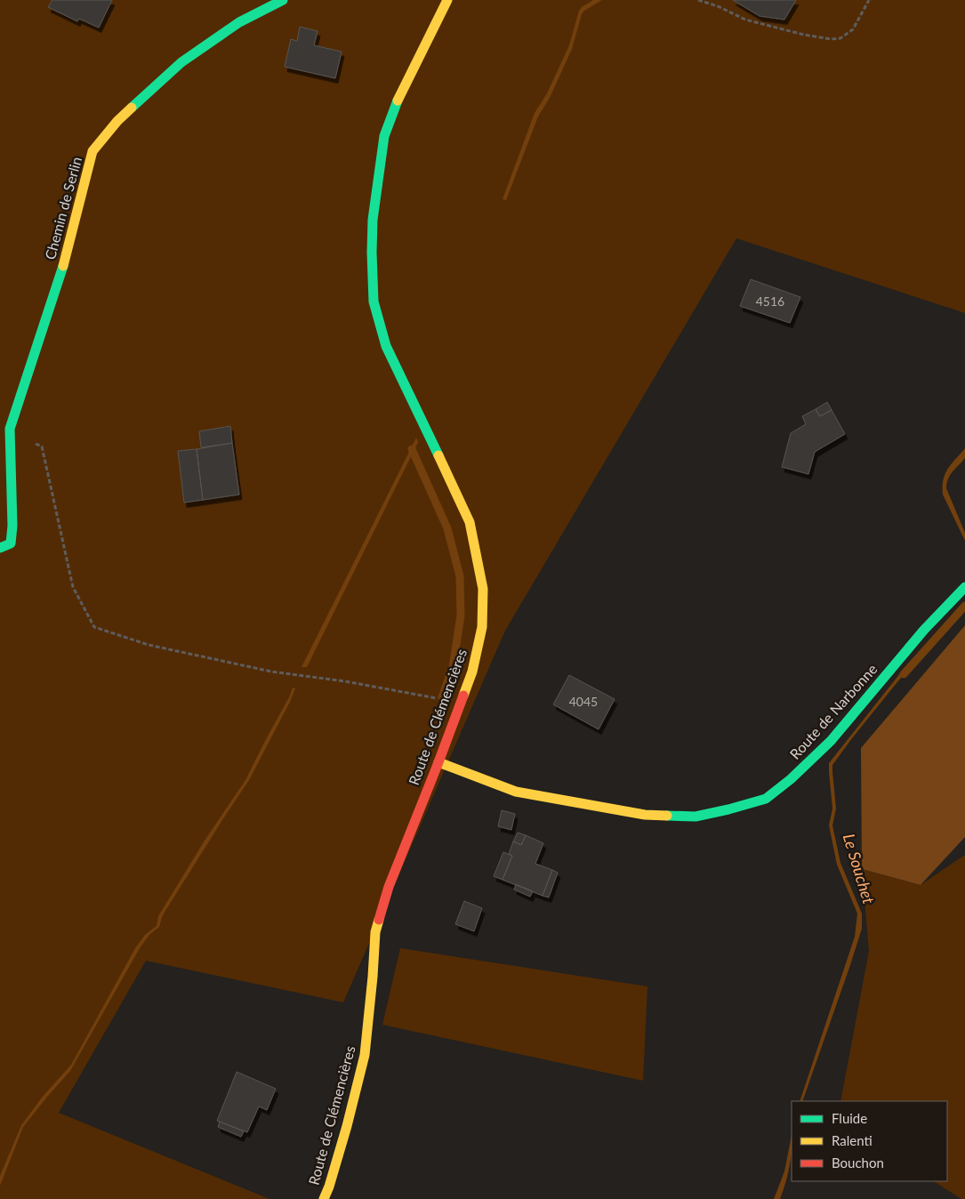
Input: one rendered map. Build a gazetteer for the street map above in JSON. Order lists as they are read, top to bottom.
{
  "streets": {
    "street": ["Chemin de Serlin", "Route de Narbonne", "Route de Clémencières"]
  },
  "crossings": [
    ["Route de Narbonne", "Route de Clémencières"]
  ],
  "water": ["Le Souchet"],
  "house_numbers": ["4516", "4045"],
  "legend": ["Fluide", "Ralenti", "Bouchon"]
}
